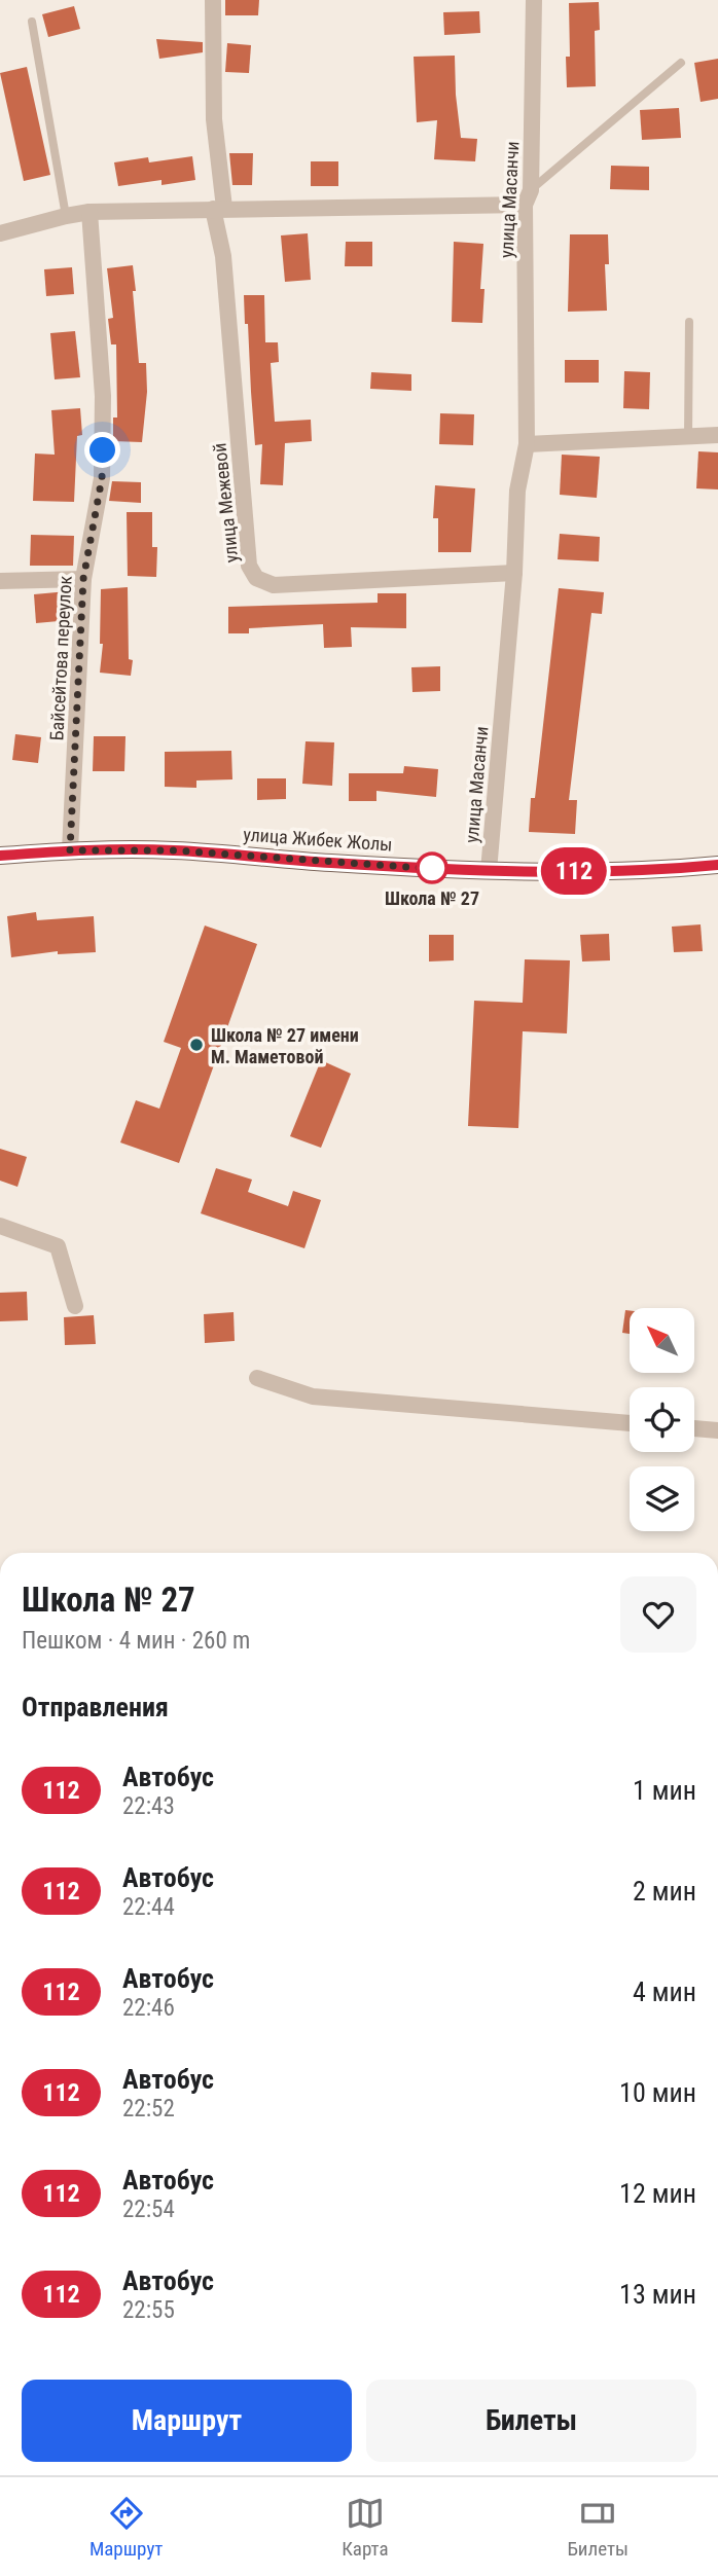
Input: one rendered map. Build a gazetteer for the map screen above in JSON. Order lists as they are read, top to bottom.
{
  "streets": {
    "main road": ["улица Жибек Жолы"],
    "street": ["улица Масанчи", "улица Межевой", "Байсейтова переулок"]
  },
  "crossings": [
    ["улица Масанчи", "улица Межевой"],
    ["улица Масанчи", "улица Жибек Жолы"],
    ["Байсейтова переулок", "улица Жибек Жолы"]
  ],
  "places": ["Школа № 27", "Школа № 27 имени М. Маметовой"],
  "lines": ["bus line 112"],
  "north": "top left",
  "page": {
    "on_map": "112",
    "heading": [
      ["Школа № 27", "Пешком · 4 мин · 260 m"],
      "Отправления"
    ],
    "list": [
      {
        "mark": "112",
        "name": "Автобус",
        "note": "22:43",
        "value": "1 мин"
      },
      {
        "mark": "112",
        "name": "Автобус",
        "note": "22:44",
        "value": "2 мин"
      },
      {
        "mark": "112",
        "name": "Автобус",
        "note": "22:46",
        "value": "4 мин"
      },
      {
        "mark": "112",
        "name": "Автобус",
        "note": "22:52",
        "value": "10 мин"
      },
      {
        "mark": "112",
        "name": "Автобус",
        "note": "22:54",
        "value": "12 мин"
      },
      {
        "mark": "112",
        "name": "Автобус",
        "note": "22:55",
        "value": "13 мин"
      }
    ],
    "buttons": ["Маршрут", "Билеты"],
    "tabs": ["Маршрут", "Карта", "Билеты"]
  }
}
